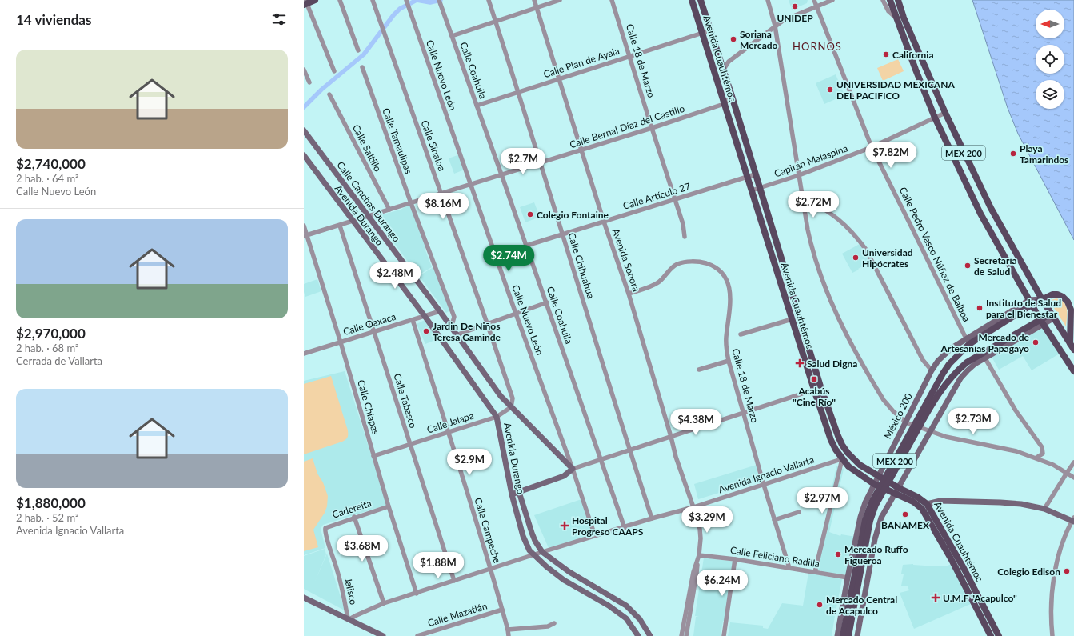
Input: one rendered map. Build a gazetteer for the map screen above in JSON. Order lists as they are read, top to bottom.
{
  "streets": {
    "main road": [
      "Avenida Cuauhtémoc",
      "MEX 200",
      "Calle Canchas Durango",
      "Avenida Durango",
      "México 200"
    ],
    "street": [
      "Calle 18 de Marzo",
      "Calle Plan de Ayala",
      "Calle Coahuila",
      "Calle Nuevo León",
      "Calle Bernal Díaz del Castillo",
      "Calle Tamaulipas",
      "Calle Sinaloa",
      "Calle Saltillo",
      "Capitán Malaspina",
      "Calle Artículo 27",
      "Calle Pedro Vasco Núñez de Balboa",
      "Avenida Sonora",
      "Calle Chihuahua",
      "Calle Oaxaca",
      "Calle Tabasco",
      "Calle Chiapas",
      "Calle Jalapa",
      "Avenida Ignacio Vallarta",
      "Cadereita",
      "Calle Campeche",
      "Calle Feliciano Radilla",
      "Jalisco",
      "Calle Mazatlán"
    ]
  },
  "crossings": [
    ["Avenida Cuauhtémoc", "Calle Plan de Ayala"],
    ["Avenida Cuauhtémoc", "Calle Bernal Díaz del Castillo"],
    ["Avenida Cuauhtémoc", "Capitán Malaspina"],
    ["Avenida Cuauhtémoc", "Calle Artículo 27"],
    ["Avenida Cuauhtémoc", "México 200"],
    ["Avenida Cuauhtémoc", "Avenida Ignacio Vallarta"],
    ["Calle 18 de Marzo", "Calle Plan de Ayala"],
    ["Calle 18 de Marzo", "Calle Bernal Díaz del Castillo"],
    ["Calle 18 de Marzo", "Calle Artículo 27"],
    ["Calle 18 de Marzo", "Avenida Sonora"],
    ["Calle 18 de Marzo", "Avenida Ignacio Vallarta"],
    ["Calle 18 de Marzo", "Calle Feliciano Radilla"],
    ["Calle Plan de Ayala", "Calle Coahuila"],
    ["Calle Plan de Ayala", "Avenida Sonora"],
    ["Calle Plan de Ayala", "Calle Chihuahua"],
    ["Calle Coahuila", "Calle Bernal Díaz del Castillo"],
    ["Calle Coahuila", "Calle Artículo 27"],
    ["Calle Coahuila", "Avenida Ignacio Vallarta"],
    ["Calle Nuevo León", "Calle Bernal Díaz del Castillo"],
    ["Calle Nuevo León", "Avenida Durango"],
    ["Calle Nuevo León", "Avenida Ignacio Vallarta"],
    ["Calle Bernal Díaz del Castillo", "Calle Tamaulipas"],
    ["Calle Bernal Díaz del Castillo", "Calle Sinaloa"],
    ["Calle Bernal Díaz del Castillo", "Calle Saltillo"],
    ["Calle Bernal Díaz del Castillo", "Calle Canchas Durango"],
    ["Calle Bernal Díaz del Castillo", "Avenida Durango"],
    ["Calle Bernal Díaz del Castillo", "Avenida Sonora"],
    ["Calle Bernal Díaz del Castillo", "Calle Chihuahua"],
    ["Calle Bernal Díaz del Castillo", "Calle Tabasco"],
    ["Calle Bernal Díaz del Castillo", "Calle Chiapas"],
    ["Calle Tamaulipas", "Calle Canchas Durango"],
    ["Calle Sinaloa", "Calle Canchas Durango"],
    ["Calle Sinaloa", "Avenida Durango"],
    ["Calle Sinaloa", "Calle Jalapa"],
    ["MEX 200", "Capitán Malaspina"],
    ["MEX 200", "México 200"],
    ["Capitán Malaspina", "Calle Pedro Vasco Núñez de Balboa"],
    ["Calle Artículo 27", "Avenida Sonora"],
    ["Calle Artículo 27", "Calle Chihuahua"],
    ["Calle Canchas Durango", "Avenida Durango"],
    ["Calle Canchas Durango", "Calle Oaxaca"],
    ["Calle Canchas Durango", "Calle Jalapa"],
    ["Avenida Durango", "Calle Oaxaca"],
    ["Avenida Durango", "Calle Jalapa"],
    ["Avenida Durango", "Avenida Ignacio Vallarta"],
    ["Calle Pedro Vasco Núñez de Balboa", "México 200"],
    ["Avenida Sonora", "Avenida Ignacio Vallarta"],
    ["Avenida Sonora", "Calle Feliciano Radilla"],
    ["Calle Chihuahua", "Avenida Ignacio Vallarta"],
    ["Calle Oaxaca", "Calle Tabasco"],
    ["Calle Oaxaca", "Calle Chiapas"],
    ["Calle Oaxaca", "Calle Campeche"],
    ["Calle Tabasco", "Calle Jalapa"],
    ["Calle Tabasco", "Avenida Ignacio Vallarta"],
    ["Calle Chiapas", "Calle Jalapa"],
    ["Calle Chiapas", "Avenida Ignacio Vallarta"],
    ["Calle Chiapas", "Cadereita"],
    ["México 200", "Calle Feliciano Radilla"],
    ["Calle Jalapa", "Calle Campeche"],
    ["Avenida Ignacio Vallarta", "Calle Campeche"],
    ["Avenida Ignacio Vallarta", "Jalisco"],
    ["Cadereita", "Jalisco"],
    ["Calle Campeche", "Calle Mazatlán"]
  ],
  "districts": ["HORNOS"],
  "places": {
    "other": [
      "UNIDEP",
      "Soriana Mercado",
      "California",
      "UNIVERSIDAD MEXICANA DEL PACIFICO",
      "Playa Tamarindos",
      "Colegio Fontaine",
      "Universidad Hipócrates",
      "Secretaría de Salud",
      "Instituto de Salud para el Bienestar",
      "Jardin De Niños Teresa Gaminde",
      "Mercado de Artesanías Papagayo",
      "BANAMEX",
      "Mercado Ruffo Figueroa",
      "Colegio Edison",
      "Mercado Central de Acapulco"
    ],
    "health": ["Salud Digna", "Hospital Progreso CAAPS", "U.M.F \"Acapulco\""],
    "transit": ["Acabús \"Cine Río\""]
  },
  "north": "left",
  "page": {
    "heading": "14 viviendas",
    "list": [
      {
        "name": "$2,740,000",
        "note": "2 hab. · 64 m² · Calle Nuevo León"
      },
      {
        "name": "$2,970,000",
        "note": "2 hab. · 68 m² · Cerrada de Vallarta"
      },
      {
        "name": "$1,880,000",
        "note": "2 hab. · 52 m² · Avenida Ignacio Vallarta"
      }
    ],
    "price": [
      "$7.82M",
      "$2.7M",
      "$2.72M",
      "$8.16M",
      "$2.74M",
      "$2.48M",
      "$2.73M",
      "$4.38M",
      "$2.9M",
      "$2.97M",
      "$3.29M",
      "$3.68M",
      "$1.88M",
      "$6.24M"
    ]
  }
}
